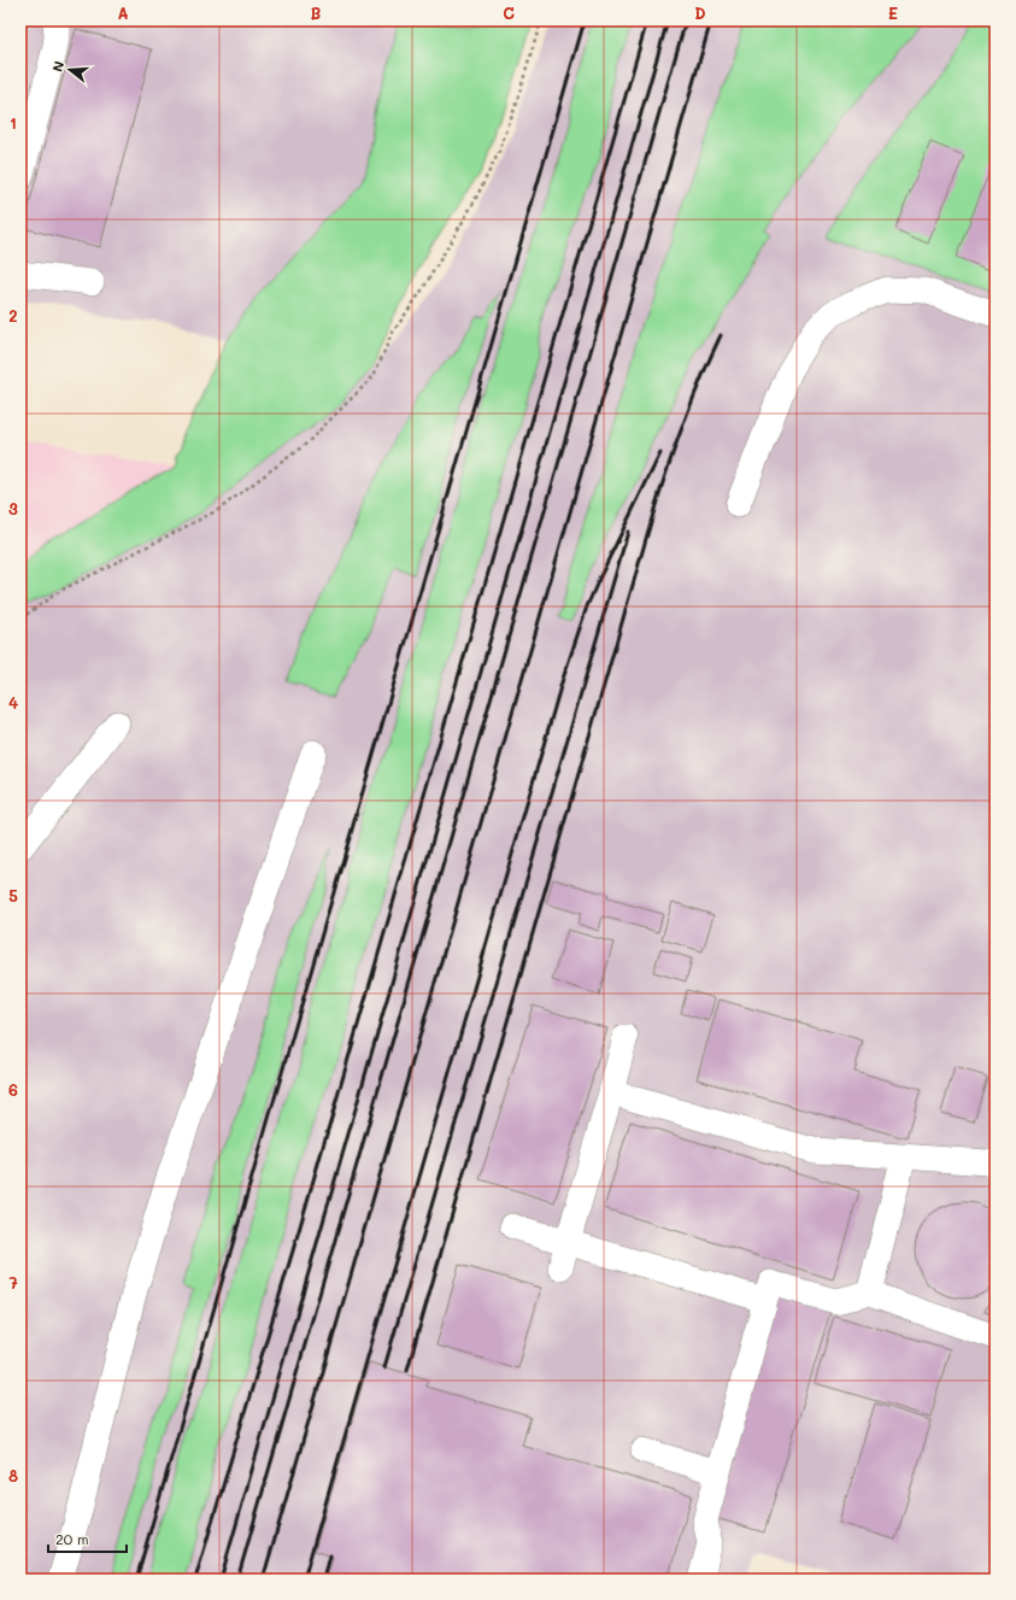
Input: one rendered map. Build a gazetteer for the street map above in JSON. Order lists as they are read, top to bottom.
{
  "scale_bar": "20 m",
  "north": "left",
  "grid": {
    "columns": [
      "A",
      "B",
      "C",
      "D",
      "E"
    ],
    "rows": [
      "1",
      "2",
      "3",
      "4",
      "5",
      "6",
      "7",
      "8"
    ]
  }
}
